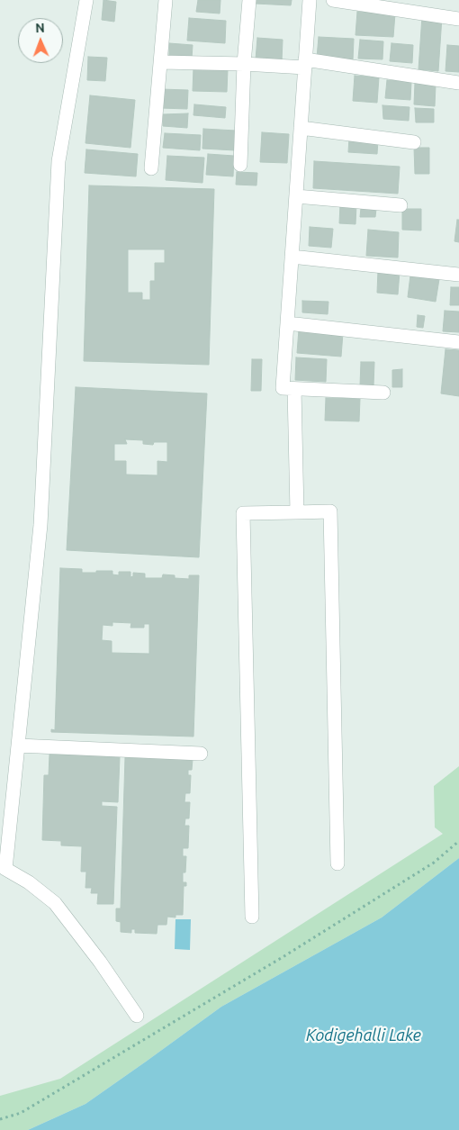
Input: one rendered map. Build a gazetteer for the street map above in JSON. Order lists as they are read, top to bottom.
{
  "water": ["Kodigehalli Lake"],
  "north": "top"
}
